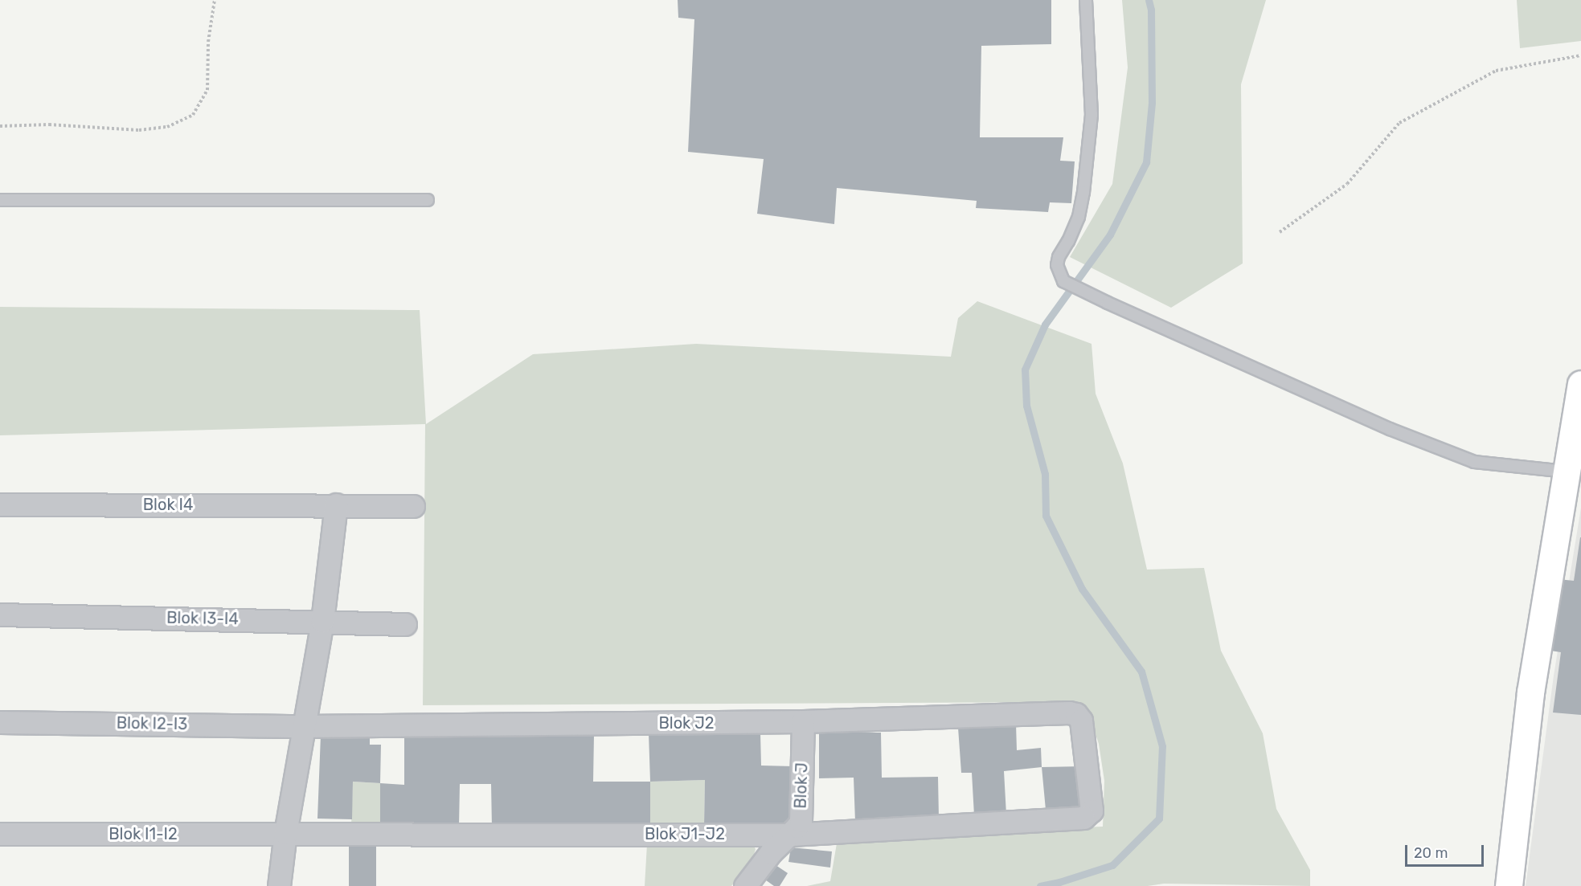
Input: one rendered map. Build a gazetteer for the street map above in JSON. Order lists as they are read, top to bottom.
{
  "streets": {
    "street": [
      "Blok I4",
      "Blok I3-I4",
      "Blok J2",
      "Blok I2-I3",
      "Blok J",
      "Blok I1-I2",
      "Blok J1-J2"
    ]
  },
  "crossings": [
    ["Blok J2", "Blok I2-I3"],
    ["Blok J2", "Blok J"],
    ["Blok J2", "Blok J1-J2"],
    ["Blok J", "Blok J1-J2"],
    ["Blok I1-I2", "Blok J1-J2"]
  ],
  "scale_bar": "20 m"
}
